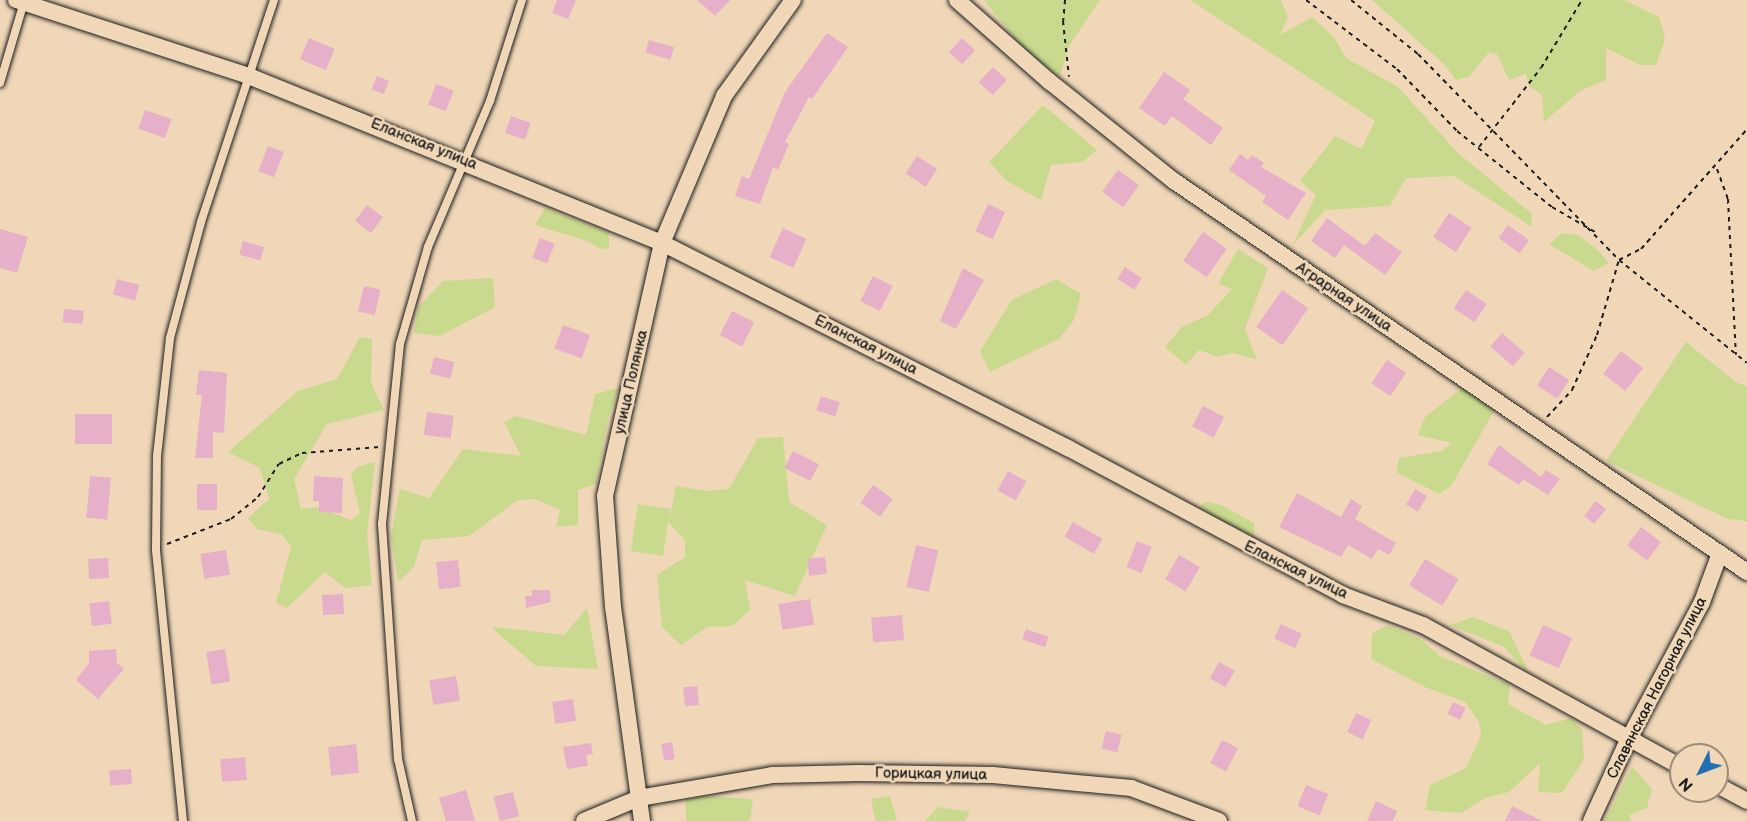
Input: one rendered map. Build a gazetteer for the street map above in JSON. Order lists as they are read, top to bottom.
{
  "streets": {
    "street": [
      "Еланская улица",
      "Аграрная улица",
      "улица Полянка",
      "Славянская Нагорная улица",
      "Горицкая улица"
    ]
  },
  "crossings": [
    ["Еланская улица", "улица Полянка"],
    ["Еланская улица", "Славянская Нагорная улица"],
    ["Аграрная улица", "Славянская Нагорная улица"],
    ["улица Полянка", "Горицкая улица"]
  ],
  "north": "bottom left"
}
